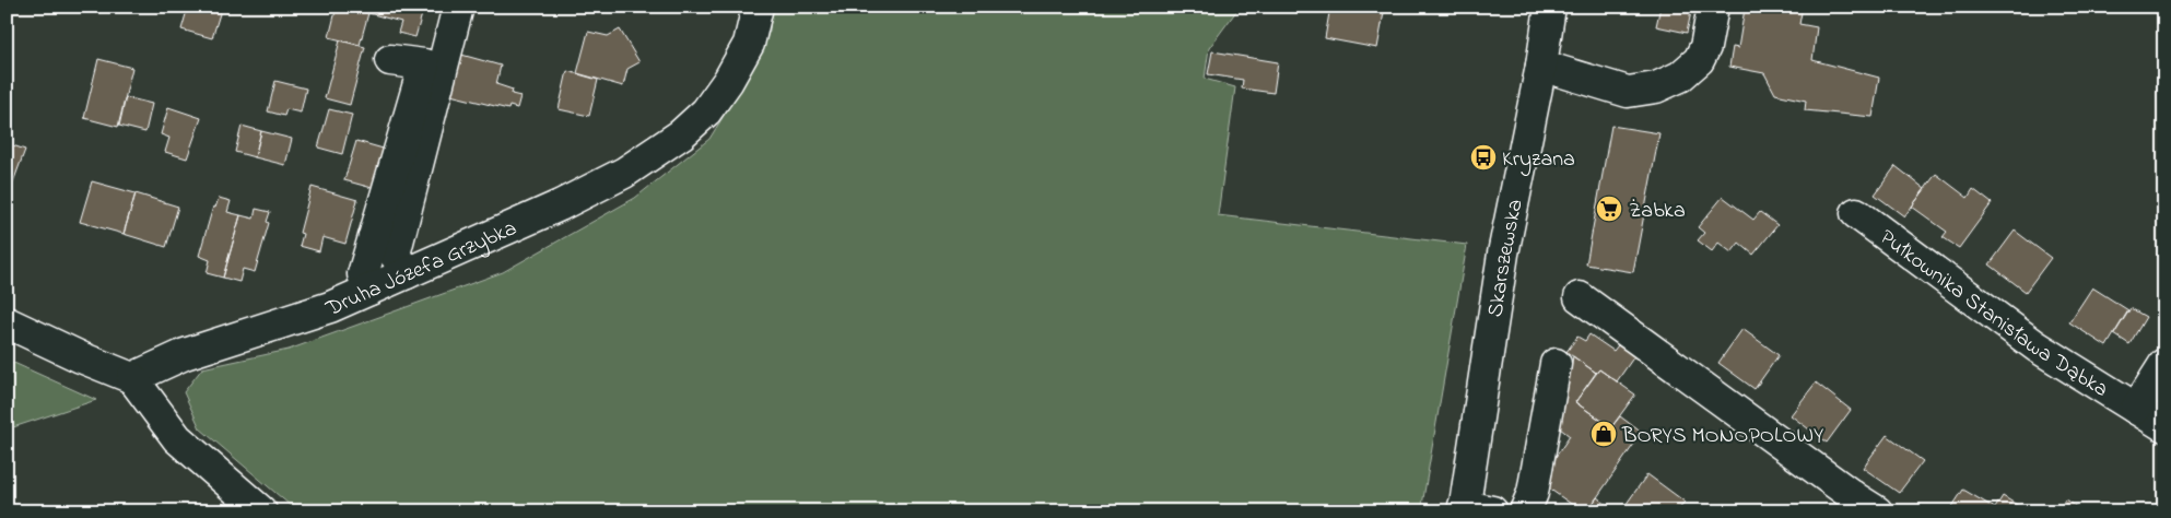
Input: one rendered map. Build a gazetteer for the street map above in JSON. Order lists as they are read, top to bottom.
{
  "streets": {
    "street": ["Skarszewska", "Druha Józefa Grzybka", "Pułkownika Stanisława Dąbka"]
  },
  "places": {
    "bus stop": ["Kryzana"],
    "supermarket": ["Żabka"],
    "shop": ["BORYS MONOPOLOWY"]
  }
}
